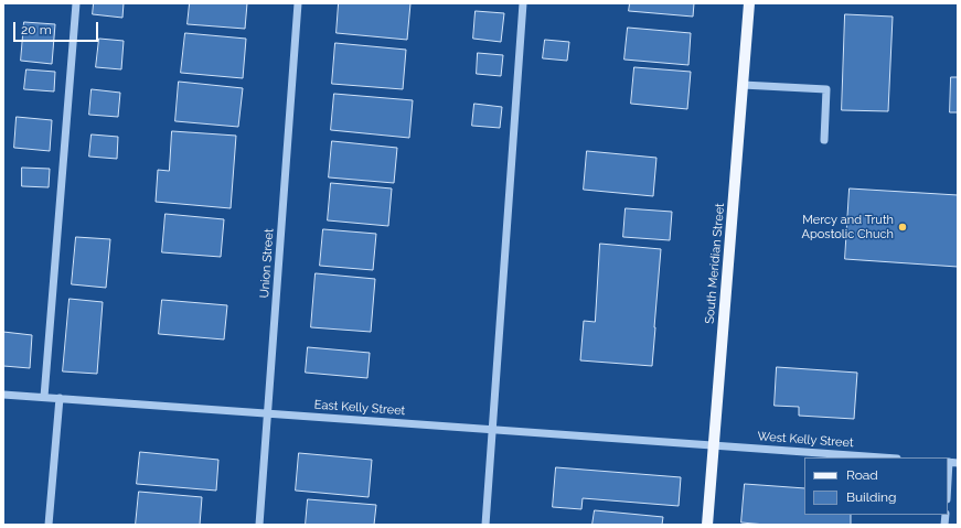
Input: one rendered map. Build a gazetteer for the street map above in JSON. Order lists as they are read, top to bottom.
{
  "streets": {
    "main road": ["South Meridian Street"],
    "street": ["Union Street", "East Kelly Street", "West Kelly Street"]
  },
  "crossings": [
    ["Union Street", "East Kelly Street"],
    ["South Meridian Street", "East Kelly Street"],
    ["South Meridian Street", "West Kelly Street"],
    ["East Kelly Street", "West Kelly Street"]
  ],
  "places": ["Mercy and Truth Apostolic Chuch"],
  "legend": ["Road", "Building"],
  "scale_bar": "20 m"
}
